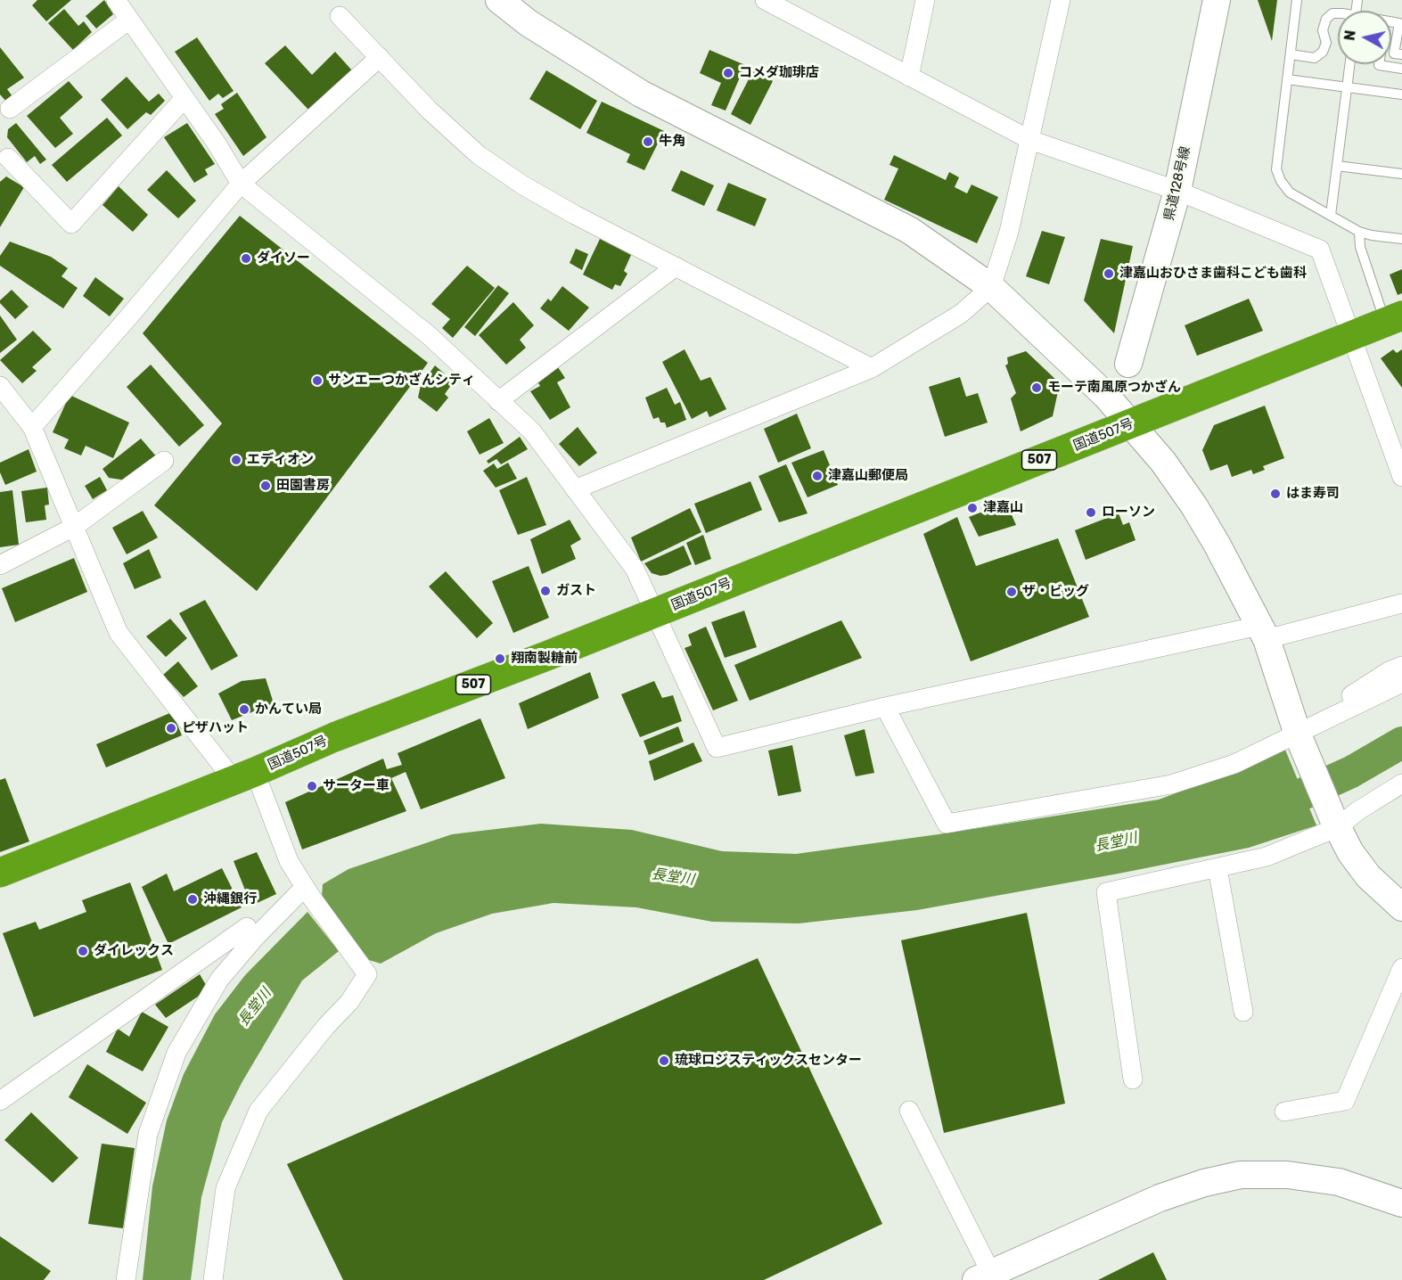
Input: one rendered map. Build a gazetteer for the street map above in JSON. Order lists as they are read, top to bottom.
{
  "streets": {
    "highway": ["国道507号", "507"],
    "street": ["県道128号線"]
  },
  "water": ["長堂川"],
  "places": [
    "コメダ珈琲店",
    "牛角",
    "ダイソー",
    "津嘉山おひさま歯科こども歯科",
    "サンエーつかざんシティ",
    "モーテ南風原つかざん",
    "エディオン",
    "津嘉山郵便局",
    "田園書房",
    "はま寿司",
    "津嘉山",
    "ローソン",
    "ガスト",
    "ザ・ビッグ",
    "翔南製糖前",
    "かんてい局",
    "ピザハット",
    "サーター車",
    "沖縄銀行",
    "ダイレックス",
    "琉球ロジスティックスセンター"
  ],
  "north": "left"
}
